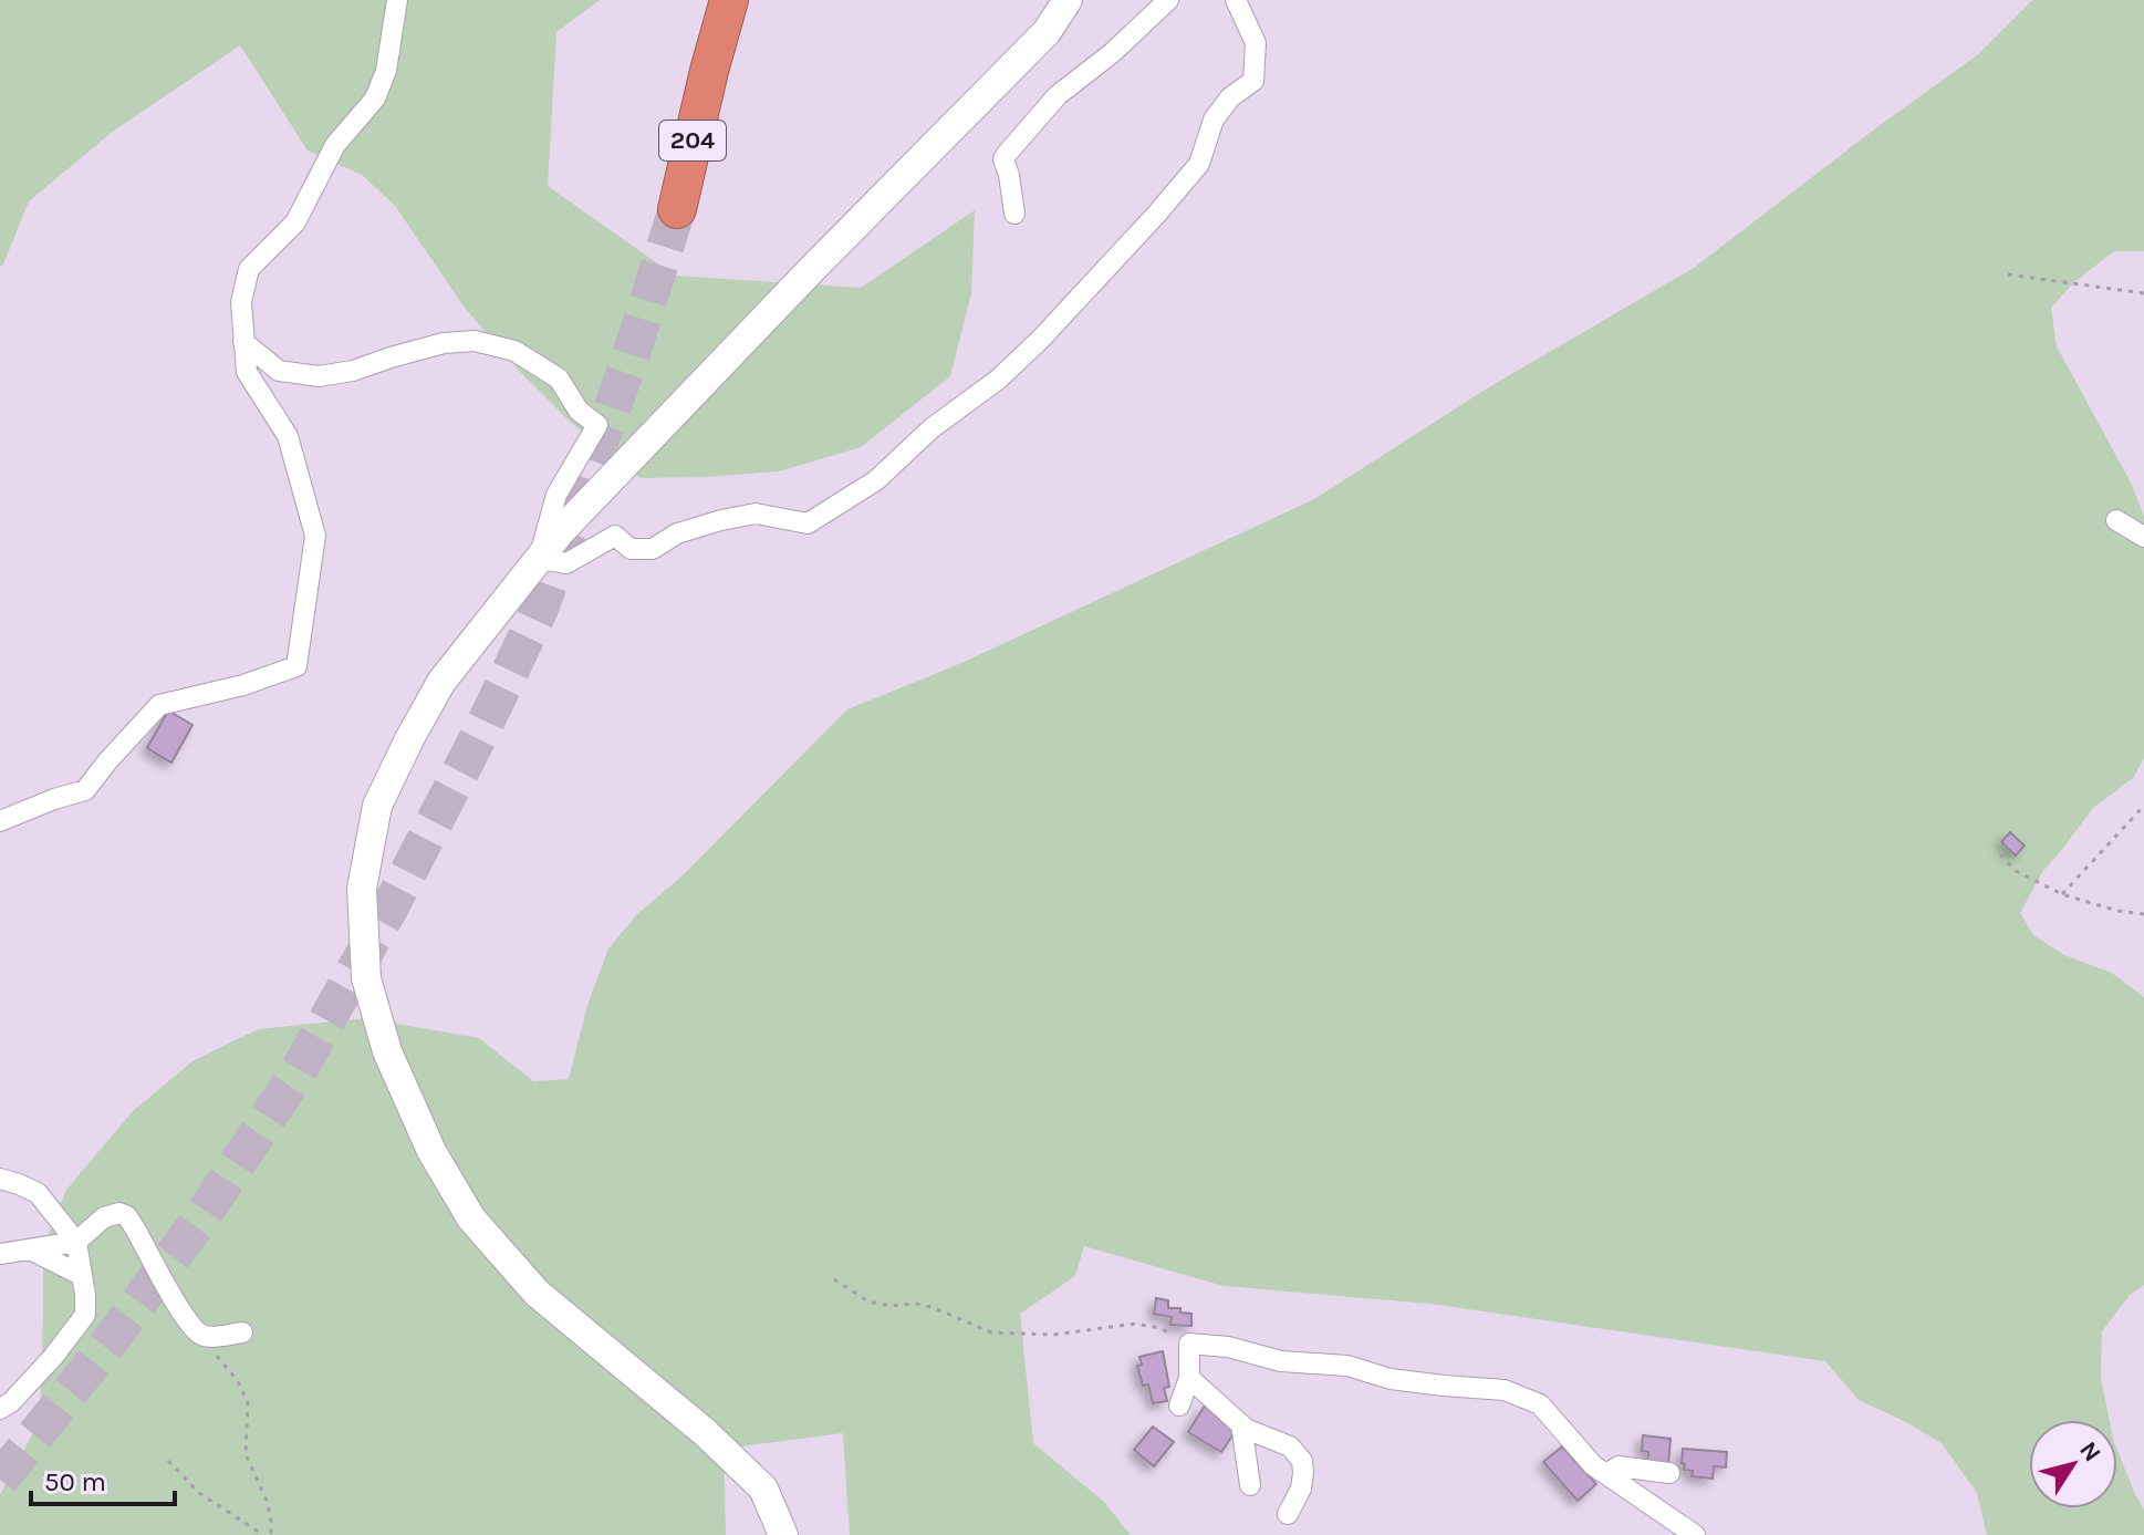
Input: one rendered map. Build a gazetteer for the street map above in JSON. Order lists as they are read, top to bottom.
{
  "streets": {
    "highway": ["204"]
  },
  "scale_bar": "50 m",
  "north": "top right"
}
